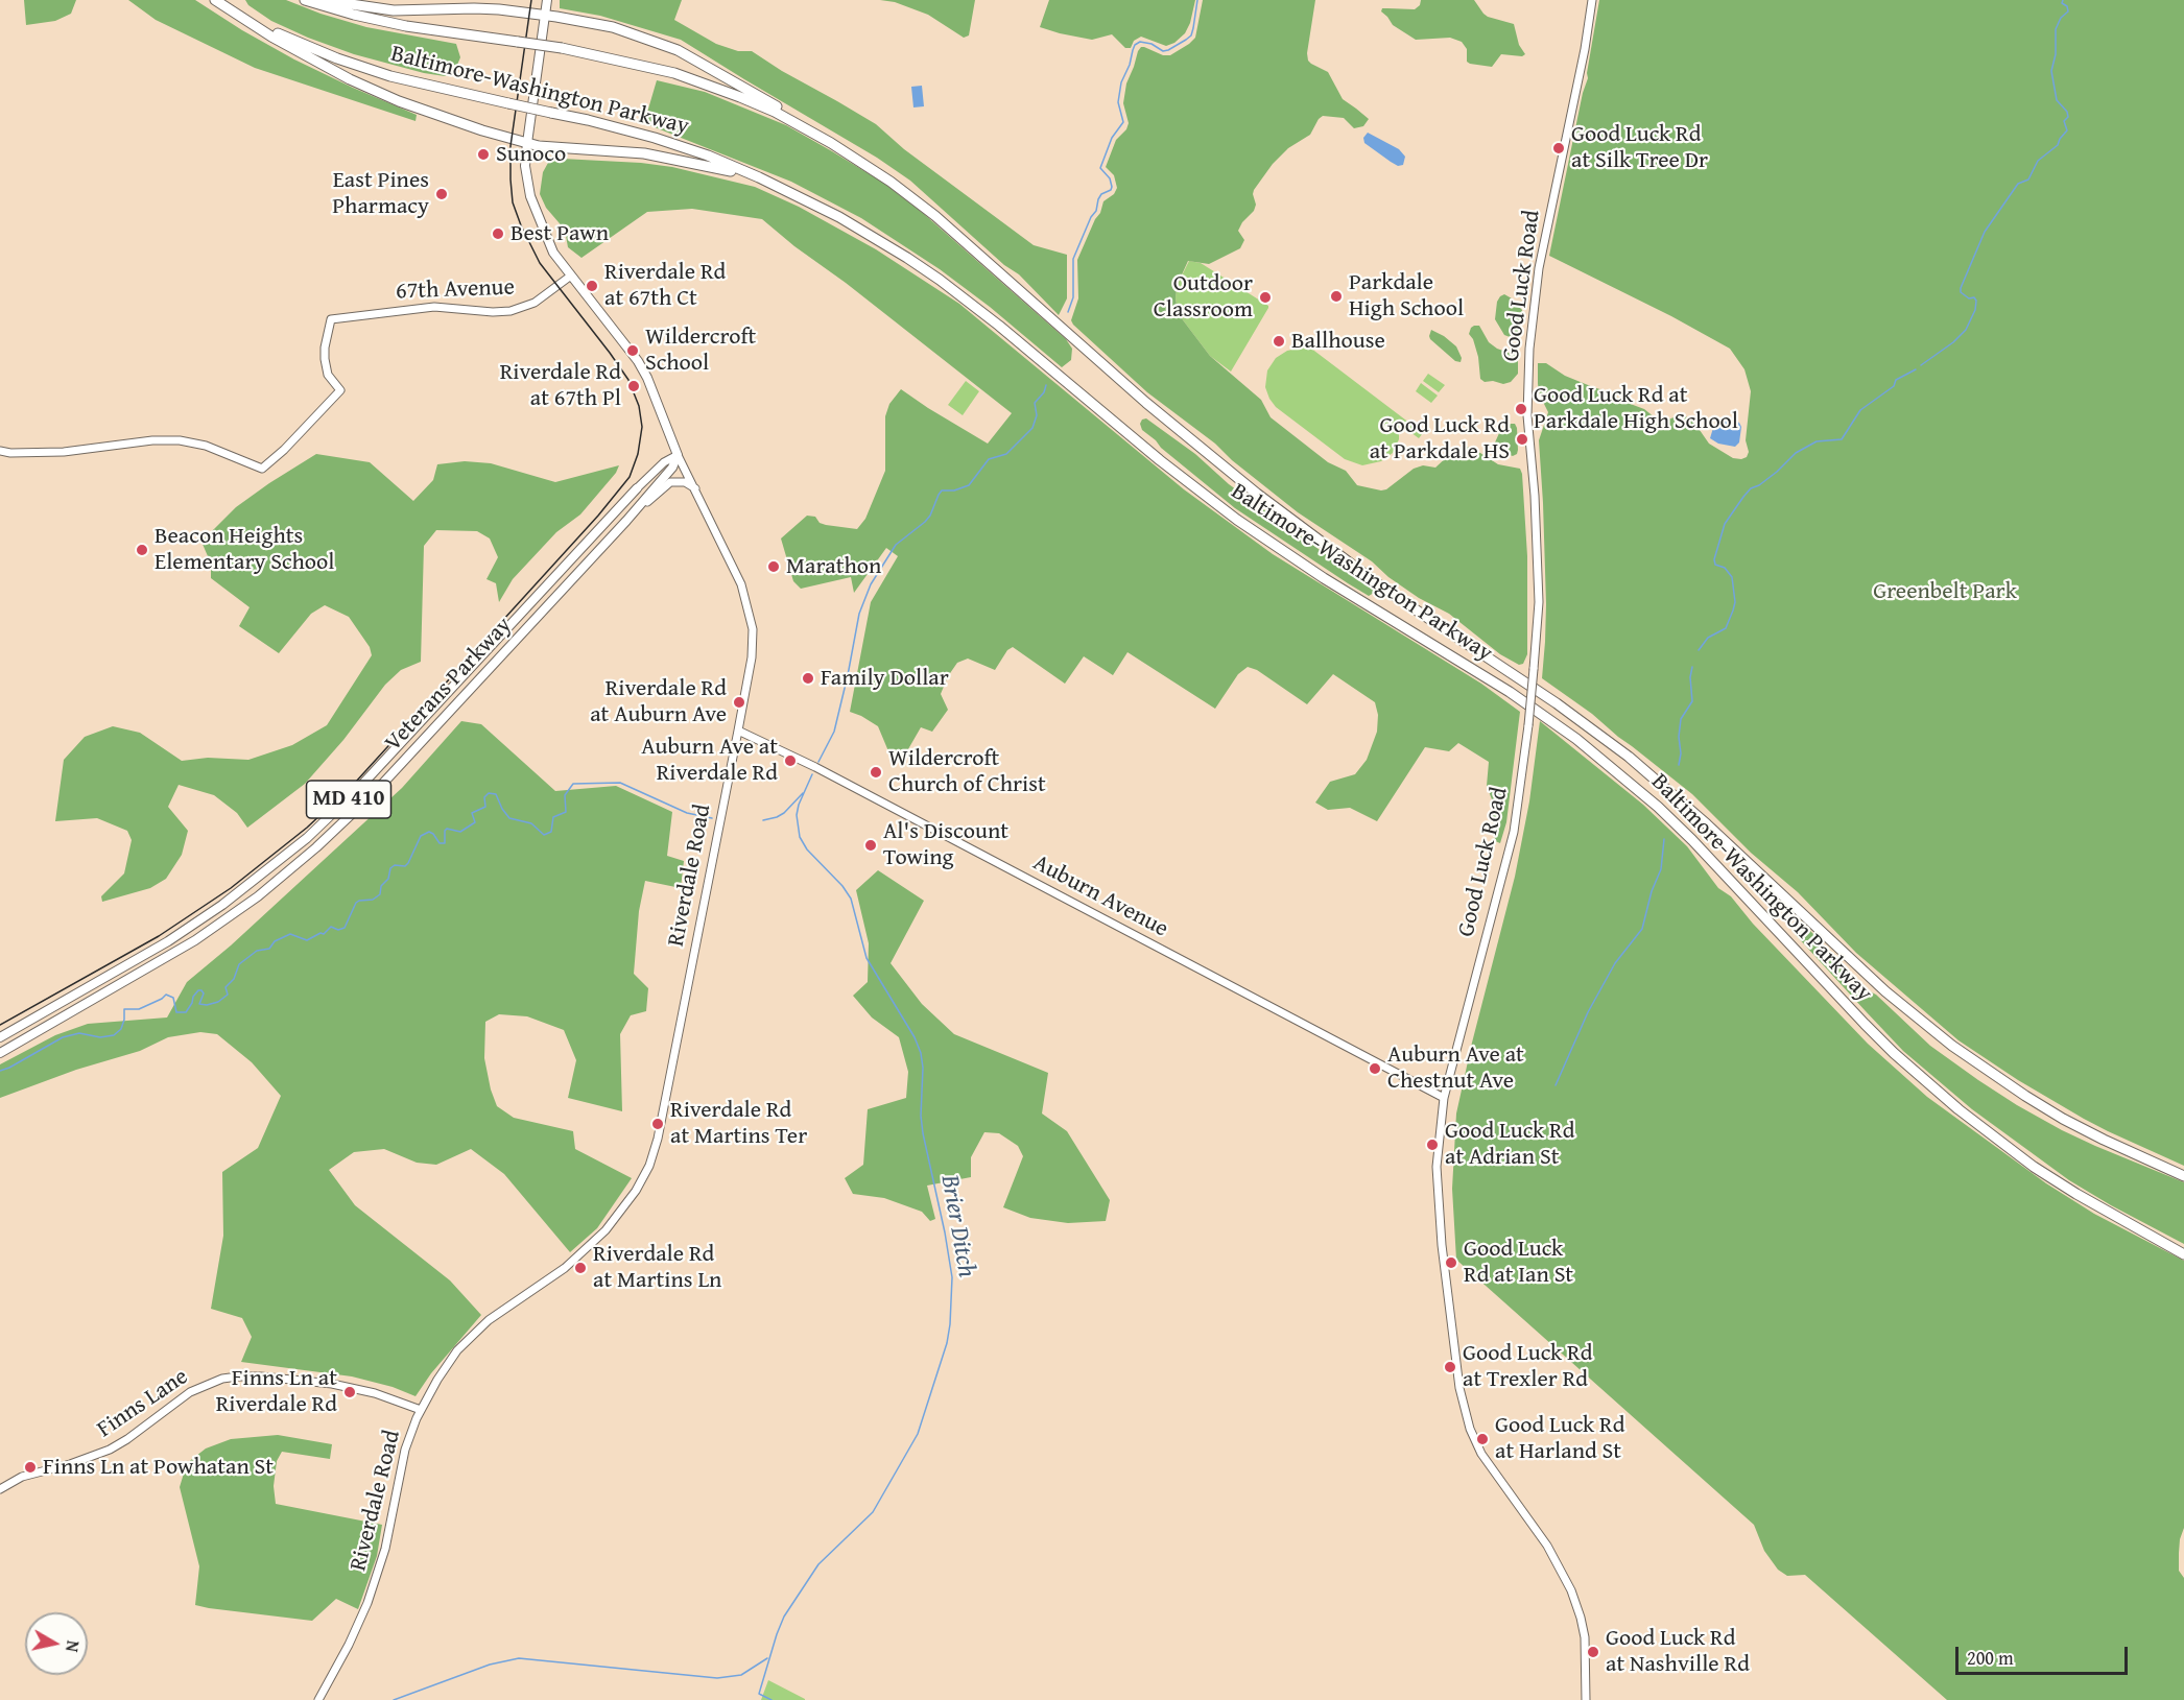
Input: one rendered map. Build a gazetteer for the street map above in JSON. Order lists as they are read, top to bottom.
{
  "streets": {
    "highway": ["Baltimore-Washington Parkway"],
    "main road": [
      "Good Luck Road",
      "67th Avenue",
      "Veterans Parkway",
      "MD 410",
      "Riverdale Road",
      "Auburn Avenue",
      "Finns Lane"
    ]
  },
  "crossings": [
    ["Good Luck Road", "Auburn Avenue"],
    ["67th Avenue", "Riverdale Road"],
    ["Veterans Parkway", "Riverdale Road"],
    ["Riverdale Road", "Auburn Avenue"],
    ["Riverdale Road", "Finns Lane"]
  ],
  "water": ["Brier Ditch"],
  "parks": ["Greenbelt Park"],
  "places": [
    "Good Luck Rd at Silk Tree Dr",
    "Sunoco",
    "East Pines Pharmacy",
    "Best Pawn",
    "Riverdale Rd at 67th Ct",
    "Parkdale High School",
    "Outdoor Classroom",
    "Ballhouse",
    "Wildercroft School",
    "Riverdale Rd at 67th Pl",
    "Good Luck Rd at Parkdale High School",
    "Good Luck Rd at Parkdale HS",
    "Beacon Heights Elementary School",
    "Marathon",
    "Family Dollar",
    "Riverdale Rd at Auburn Ave",
    "Auburn Ave at Riverdale Rd",
    "Wildercroft Church of Christ",
    "Al's Discount Towing",
    "Auburn Ave at Chestnut Ave",
    "Riverdale Rd at Martins Ter",
    "Good Luck Rd at Adrian St",
    "Good Luck Rd at Ian St",
    "Riverdale Rd at Martins Ln",
    "Good Luck Rd at Trexler Rd",
    "Finns Ln at Riverdale Rd",
    "Good Luck Rd at Harland St",
    "Finns Ln at Powhatan St",
    "Good Luck Rd at Nashville Rd"
  ],
  "scale_bar": "200 m",
  "north": "right"
}
